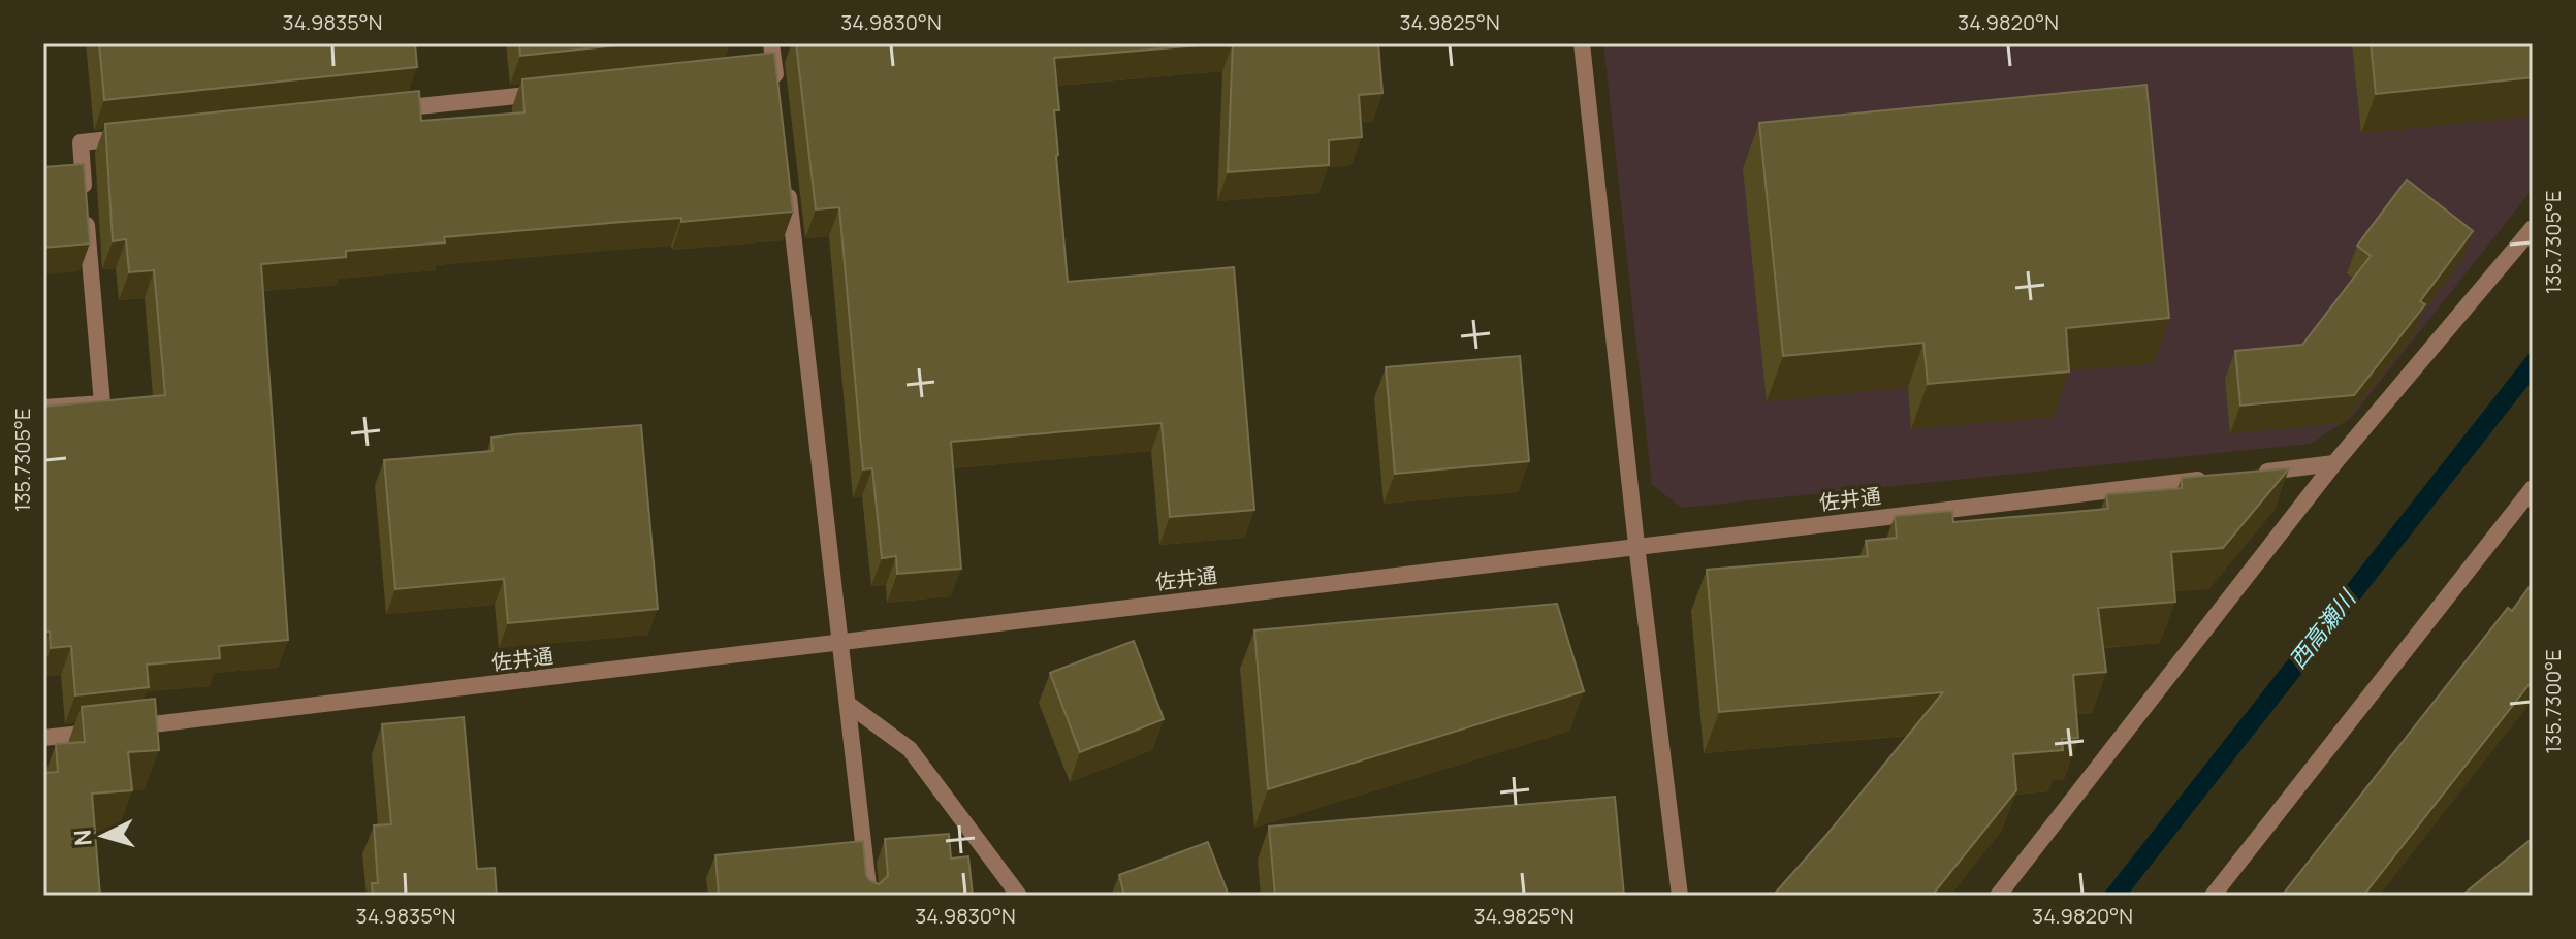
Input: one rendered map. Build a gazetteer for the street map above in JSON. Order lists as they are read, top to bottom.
{
  "streets": {
    "street": ["佐井通"]
  },
  "water": ["西高瀬川"],
  "north": "left",
  "coordinates": [
    "34.9835°N",
    "34.9830°N",
    "34.9825°N",
    "34.9820°N",
    "135.7305°E",
    "135.7300°E"
  ]
}
